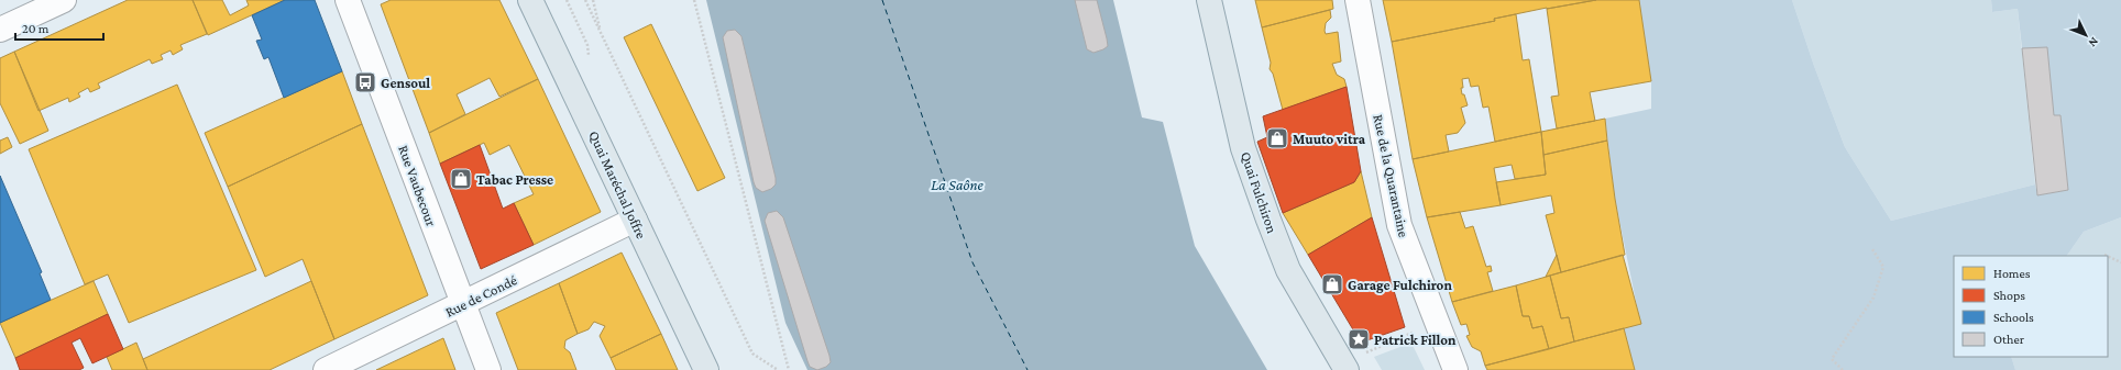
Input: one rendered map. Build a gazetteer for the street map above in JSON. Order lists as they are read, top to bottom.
{
  "streets": {
    "main road": ["Quai Maréchal Joffre", "Quai Fulchiron"],
    "street": ["Rue de la Quarantaine", "Rue Vaubecour", "Rue de Condé"]
  },
  "crossings": [
    ["Quai Maréchal Joffre", "Rue de Condé"],
    ["Rue Vaubecour", "Rue de Condé"]
  ],
  "water": ["La Saône"],
  "places": {
    "bus stop": ["Gensoul"],
    "shop": ["Muuto vitra", "Tabac Presse", "Garage Fulchiron"],
    "place": ["Patrick Fillon"]
  },
  "legend": [
    "Homes",
    "Shops",
    "Schools",
    "Other"
  ],
  "scale_bar": "20 m",
  "north": "bottom right"
}
